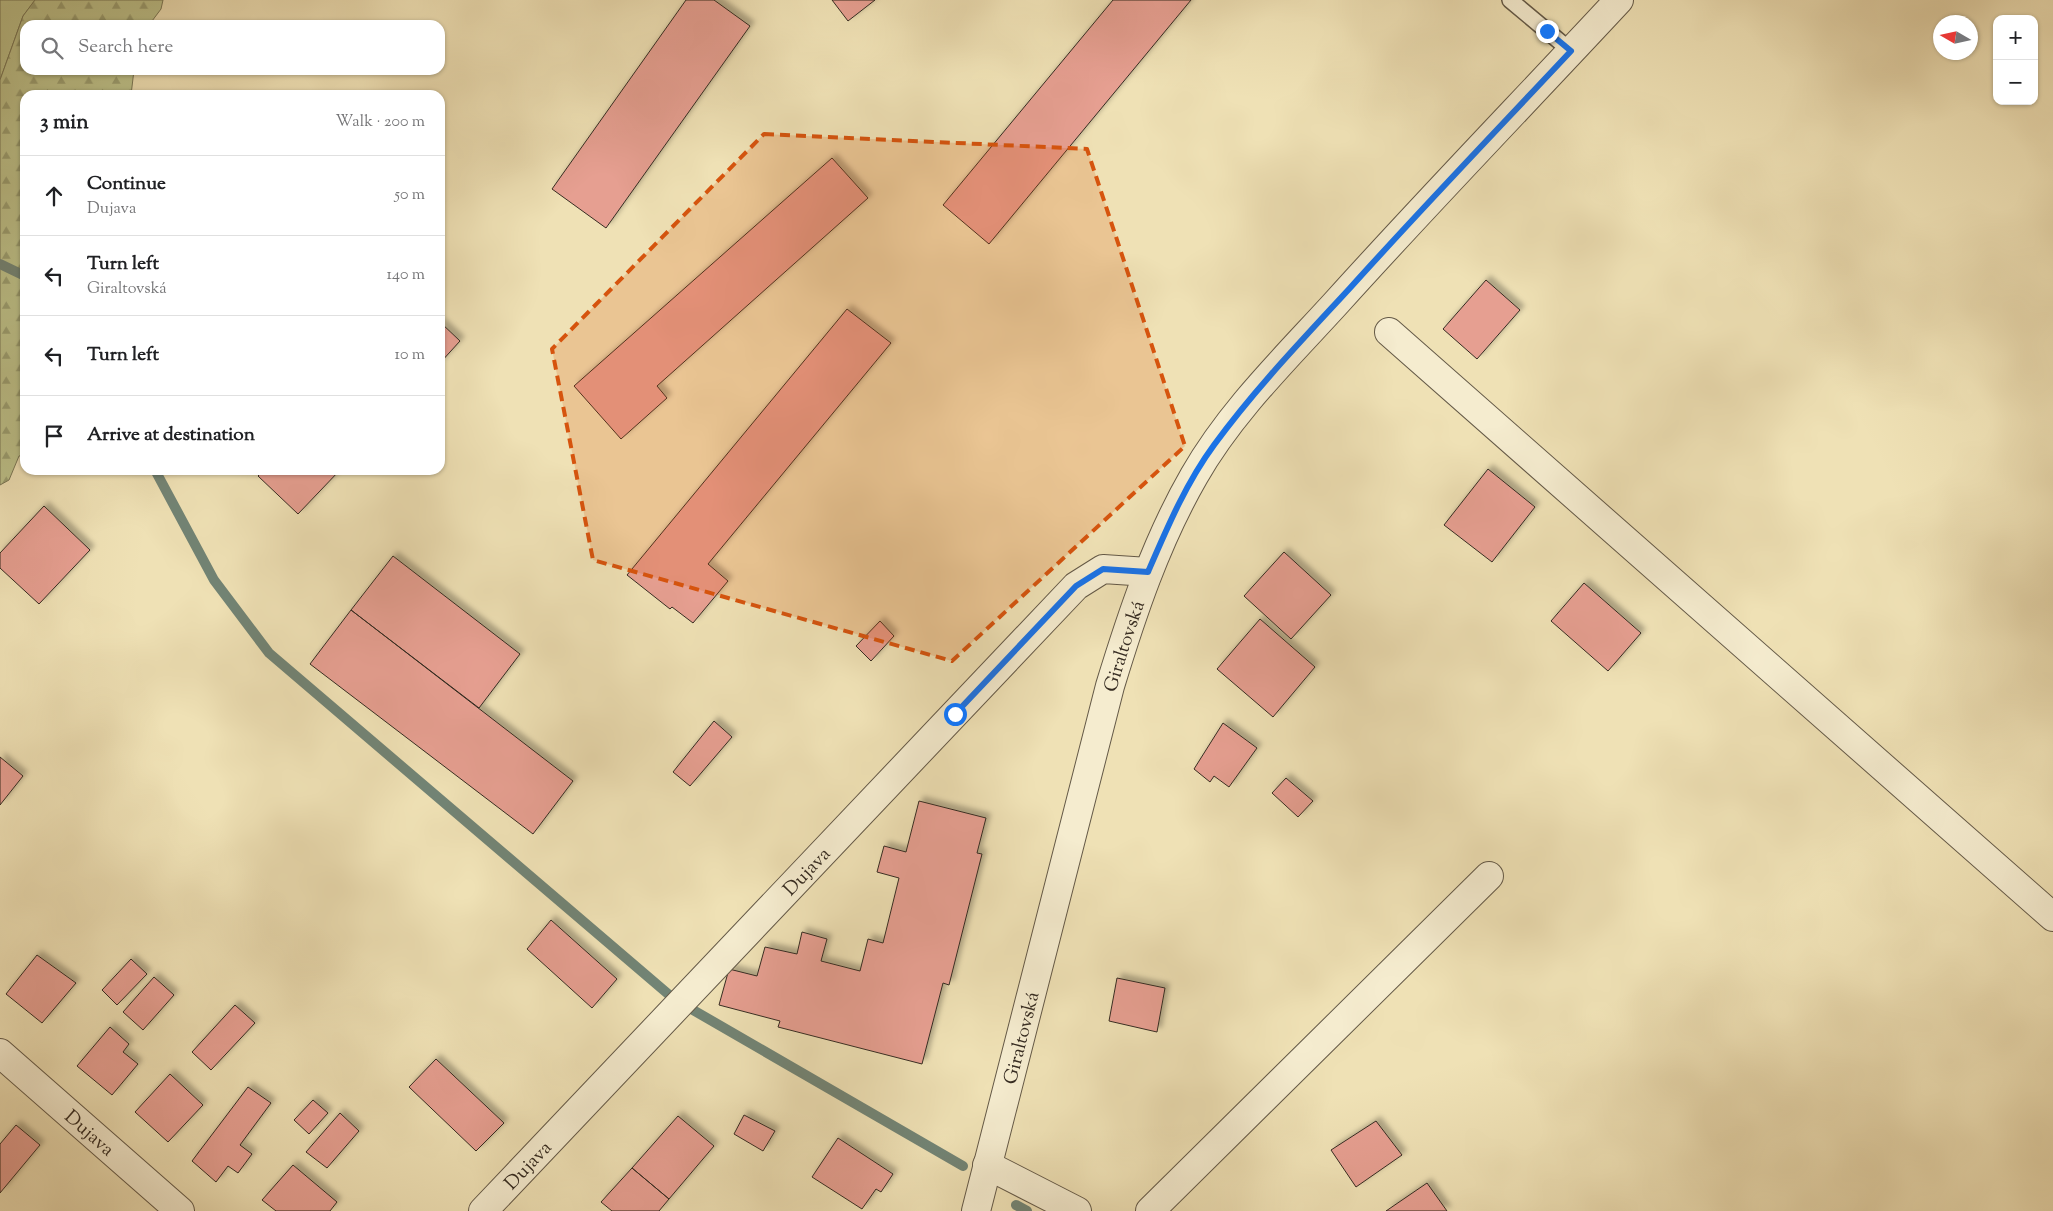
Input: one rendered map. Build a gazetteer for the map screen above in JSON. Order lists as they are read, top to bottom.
{
  "streets": {
    "street": ["Giraltovská", "Dujava"]
  },
  "crossings": [
    ["Giraltovská", "Dujava"]
  ],
  "north": "left",
  "page": {
    "map_buttons": ["+", "−"],
    "search": "Search here",
    "heading": ["3 min", "Walk · 200 m"],
    "list": [
      ["Continue", "Dujava", "50 m"],
      ["Turn left", "Giraltovská", "140 m"],
      ["Turn left", "10 m"],
      "Arrive at destination"
    ]
  }
}
